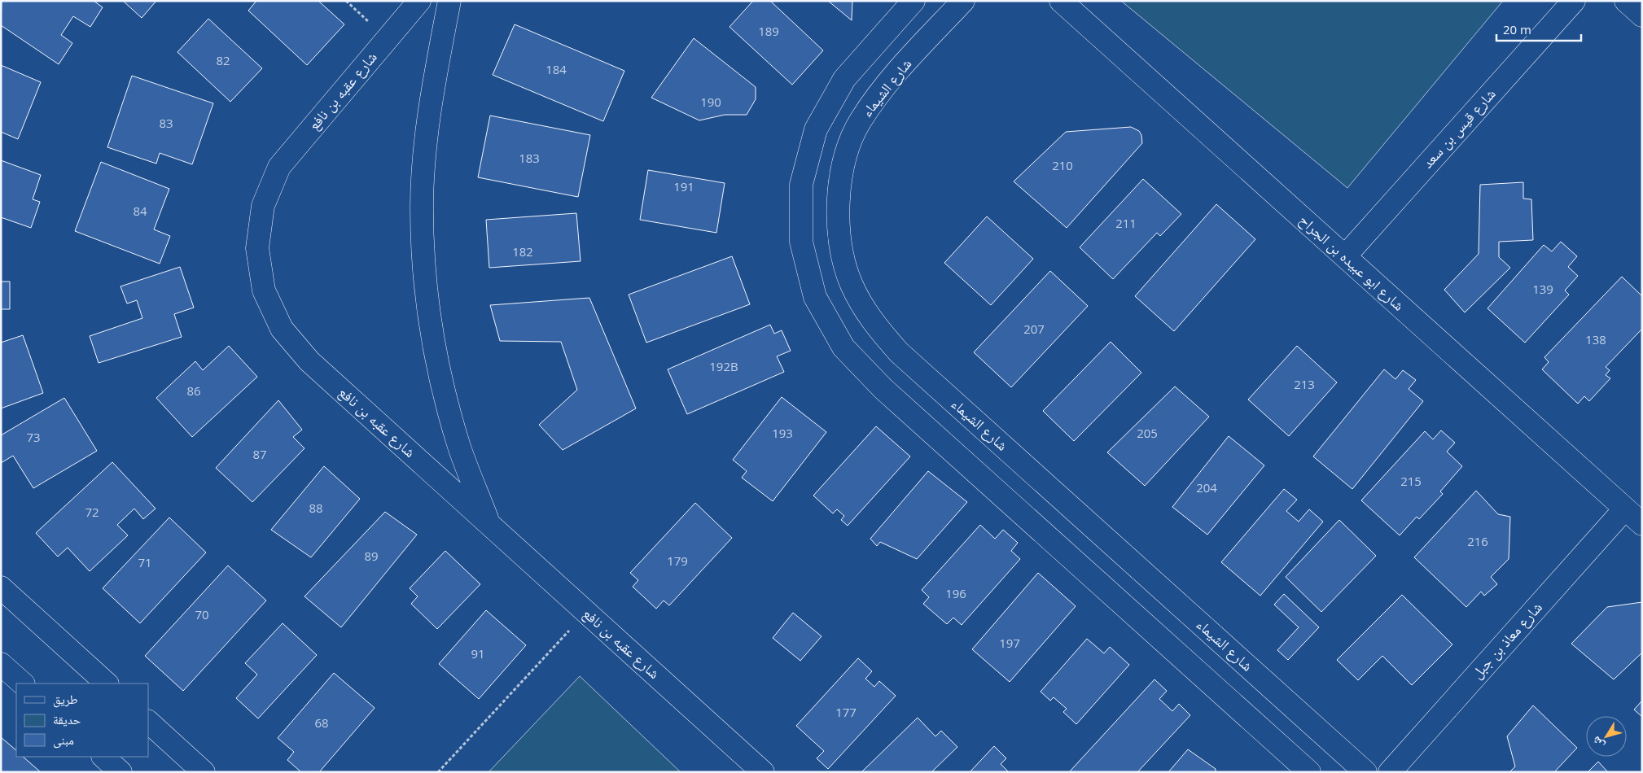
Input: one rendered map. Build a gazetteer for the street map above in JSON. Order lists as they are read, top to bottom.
{
  "streets": {
    "street": [
      "شارع الشيماء",
      "شارع عقبه بن نافع",
      "شارع قيس بن سعد",
      "شارع ابو عبيده بن الجراح",
      "شارع معاذ بن جبل"
    ]
  },
  "crossings": [
    ["شارع قيس بن سعد", "شارع ابو عبيده بن الجراح"],
    ["شارع ابو عبيده بن الجراح", "شارع معاذ بن جبل"]
  ],
  "house_numbers": [
    "189",
    "82",
    "184",
    "190",
    "83",
    "183",
    "210",
    "191",
    "84",
    "211",
    "182",
    "139",
    "207",
    "138",
    "192B",
    "213",
    "86",
    "193",
    "205",
    "73",
    "87",
    "215",
    "204",
    "88",
    "72",
    "216",
    "89",
    "179",
    "71",
    "196",
    "70",
    "197",
    "91",
    "177",
    "68"
  ],
  "legend": ["طريق", "حديقة", "مبنى"],
  "scale_bar": "20 m",
  "north": "bottom left"
}
